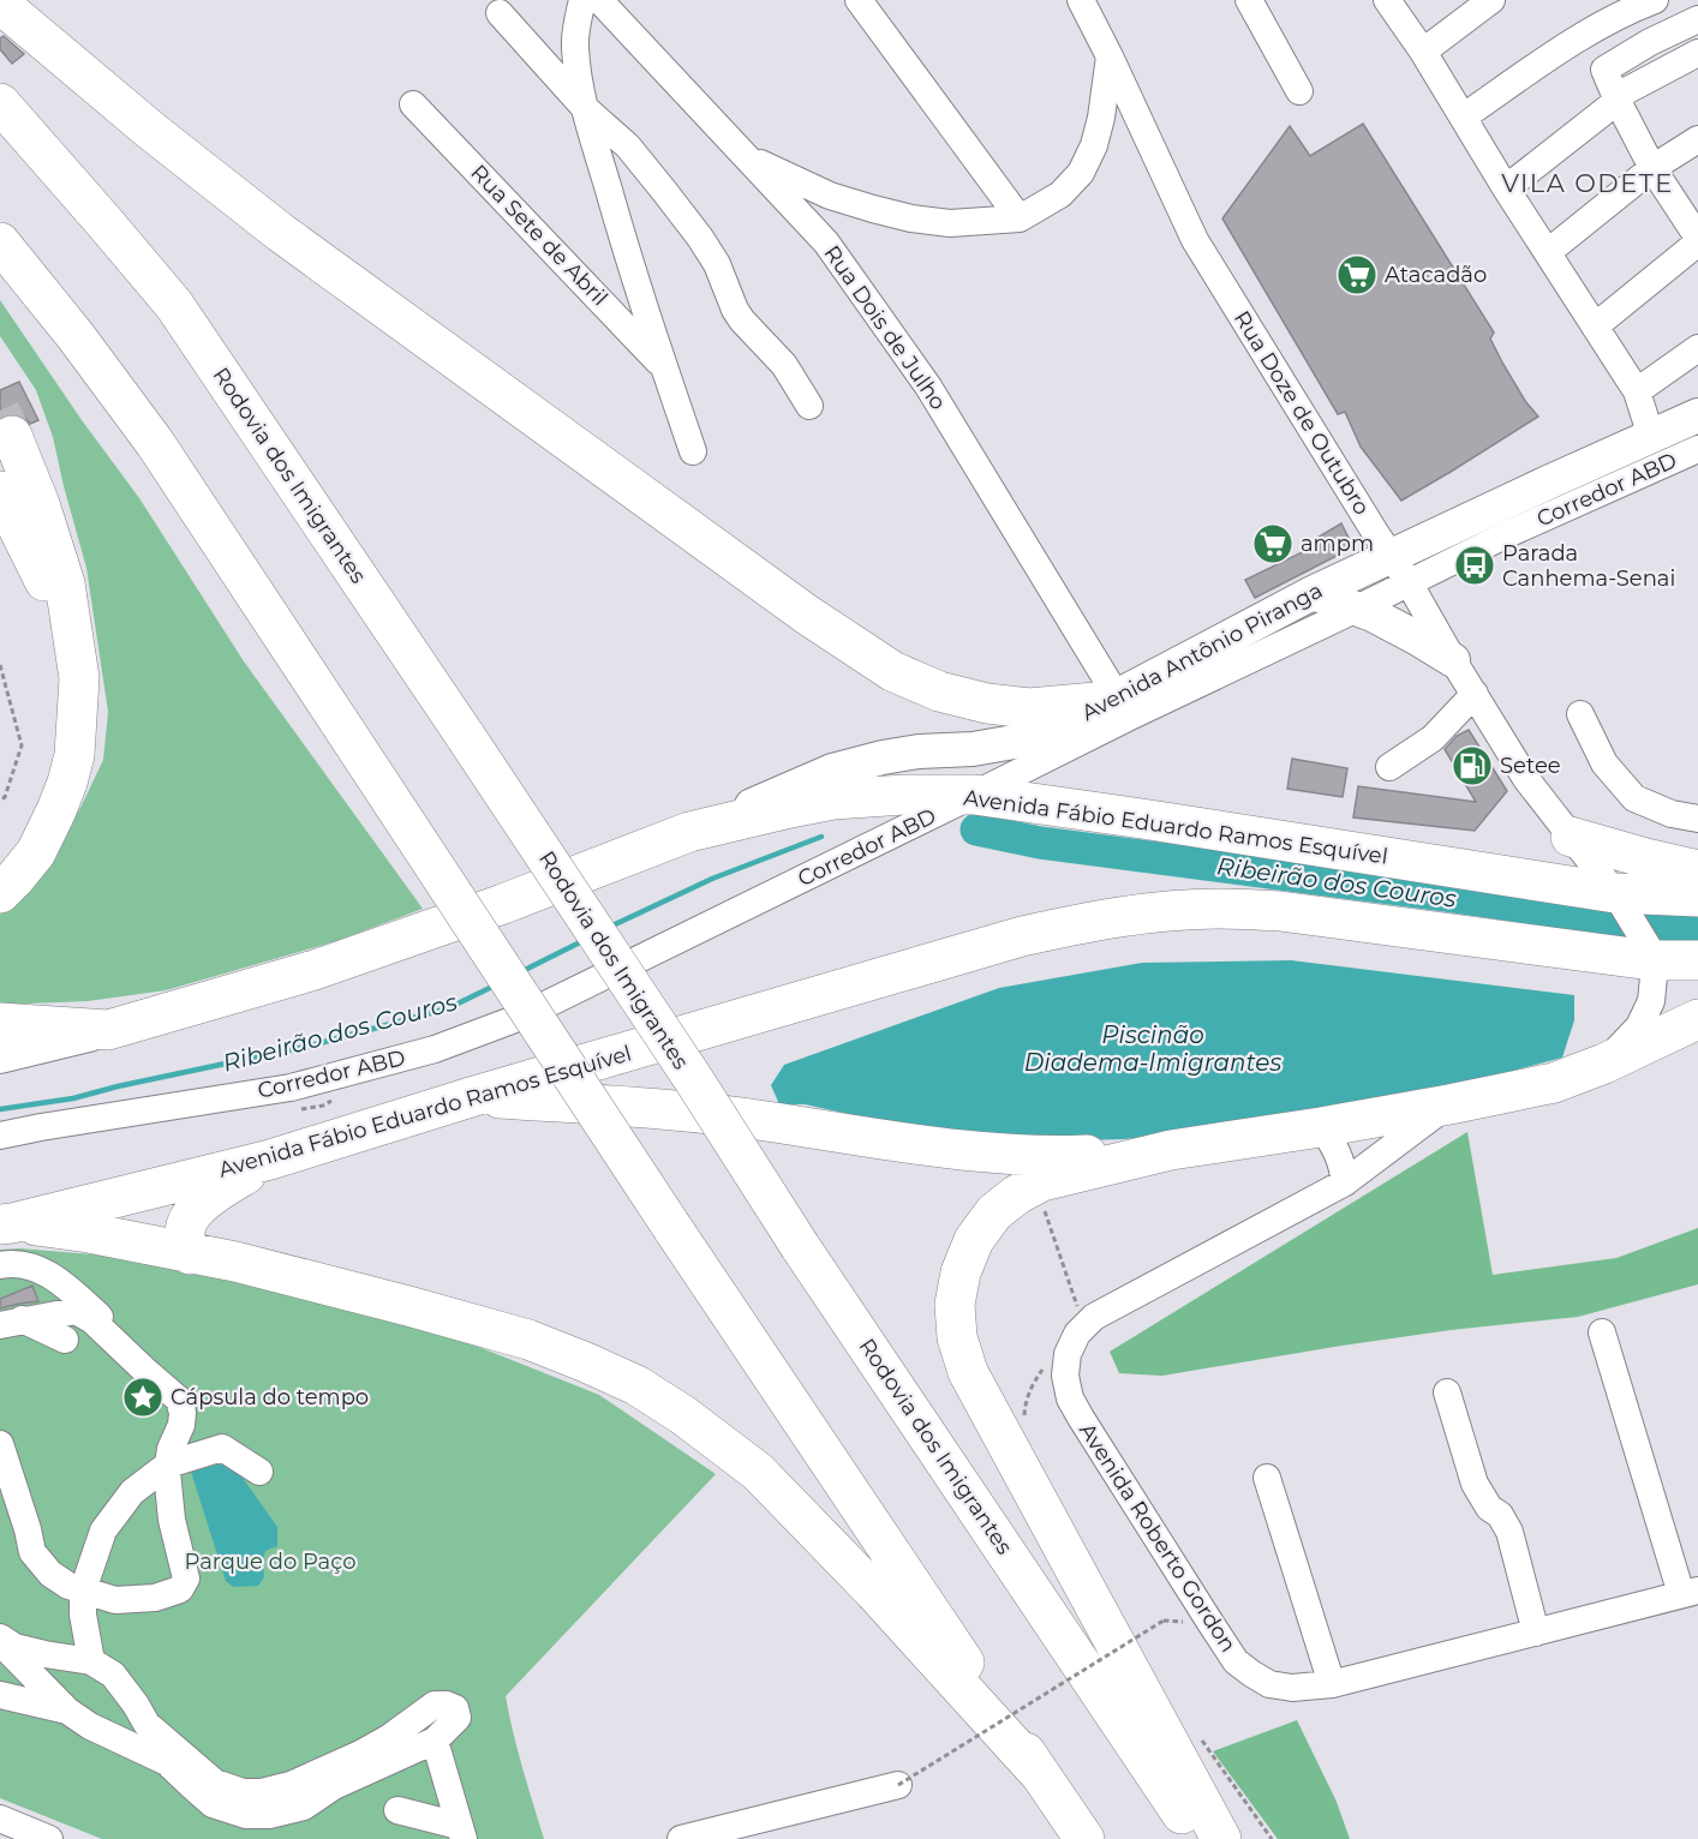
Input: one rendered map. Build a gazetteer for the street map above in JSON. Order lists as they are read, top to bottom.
{
  "streets": {
    "highway": ["Rodovia dos Imigrantes", "Avenida Fábio Eduardo Ramos Esquível"],
    "main road": ["Avenida Antônio Piranga"],
    "street": [
      "Rua Sete de Abril",
      "Rua Dois de Julho",
      "Rua Doze de Outubro",
      "Corredor ABD",
      "Avenida Roberto Gordon"
    ]
  },
  "crossings": [
    ["Rua Dois de Julho", "Avenida Antônio Piranga"],
    ["Rua Doze de Outubro", "Corredor ABD"],
    ["Rua Doze de Outubro", "Avenida Antônio Piranga"],
    ["Rua Doze de Outubro", "Avenida Fábio Eduardo Ramos Esquível"],
    ["Corredor ABD", "Avenida Antônio Piranga"],
    ["Corredor ABD", "Avenida Fábio Eduardo Ramos Esquível"],
    ["Avenida Antônio Piranga", "Avenida Fábio Eduardo Ramos Esquível"]
  ],
  "districts": ["VILA ODETE"],
  "water": ["Ribeirão dos Couros", "Piscinão Diadema-Imigrantes"],
  "parks": ["Parque do Paço"],
  "places": {
    "supermarket": ["Atacadão", "ampm"],
    "bus stop": ["Parada Canhema-Senai"],
    "fuel station": ["Setee"],
    "place": ["Cápsula do tempo"]
  }
}
